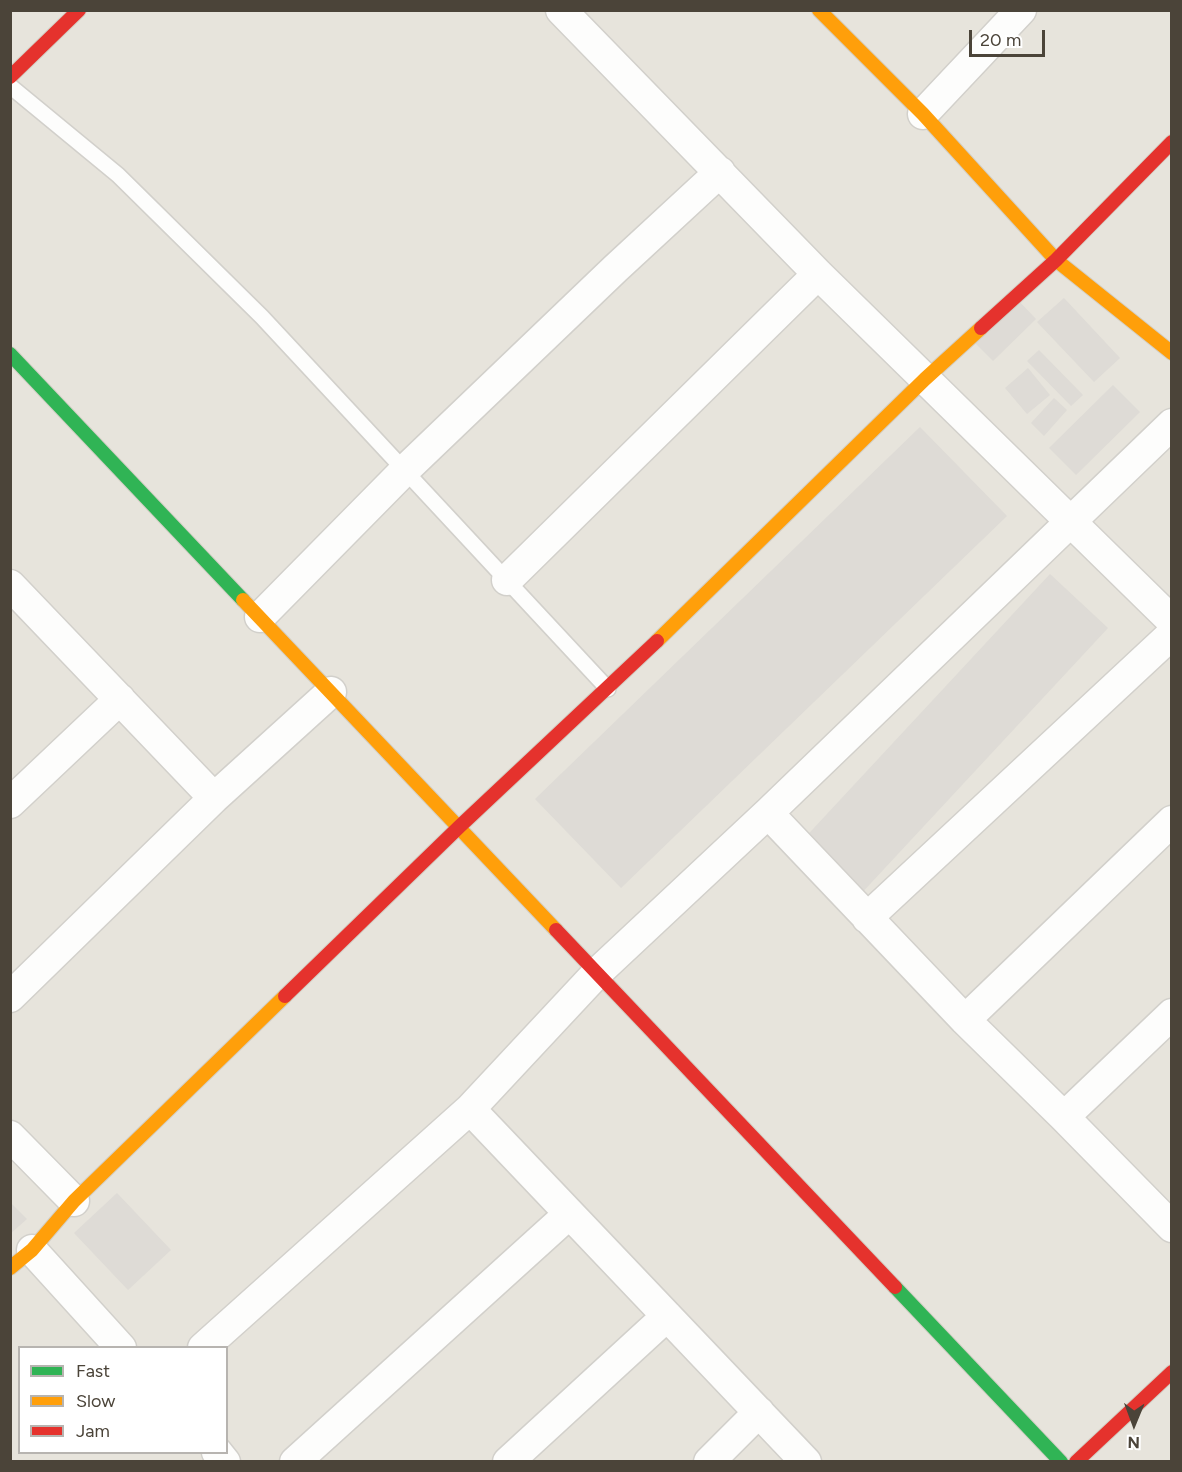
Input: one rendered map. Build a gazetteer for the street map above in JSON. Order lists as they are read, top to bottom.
{
  "legend": ["Fast", "Slow", "Jam"],
  "scale_bar": "20 m",
  "north": "bottom"
}
